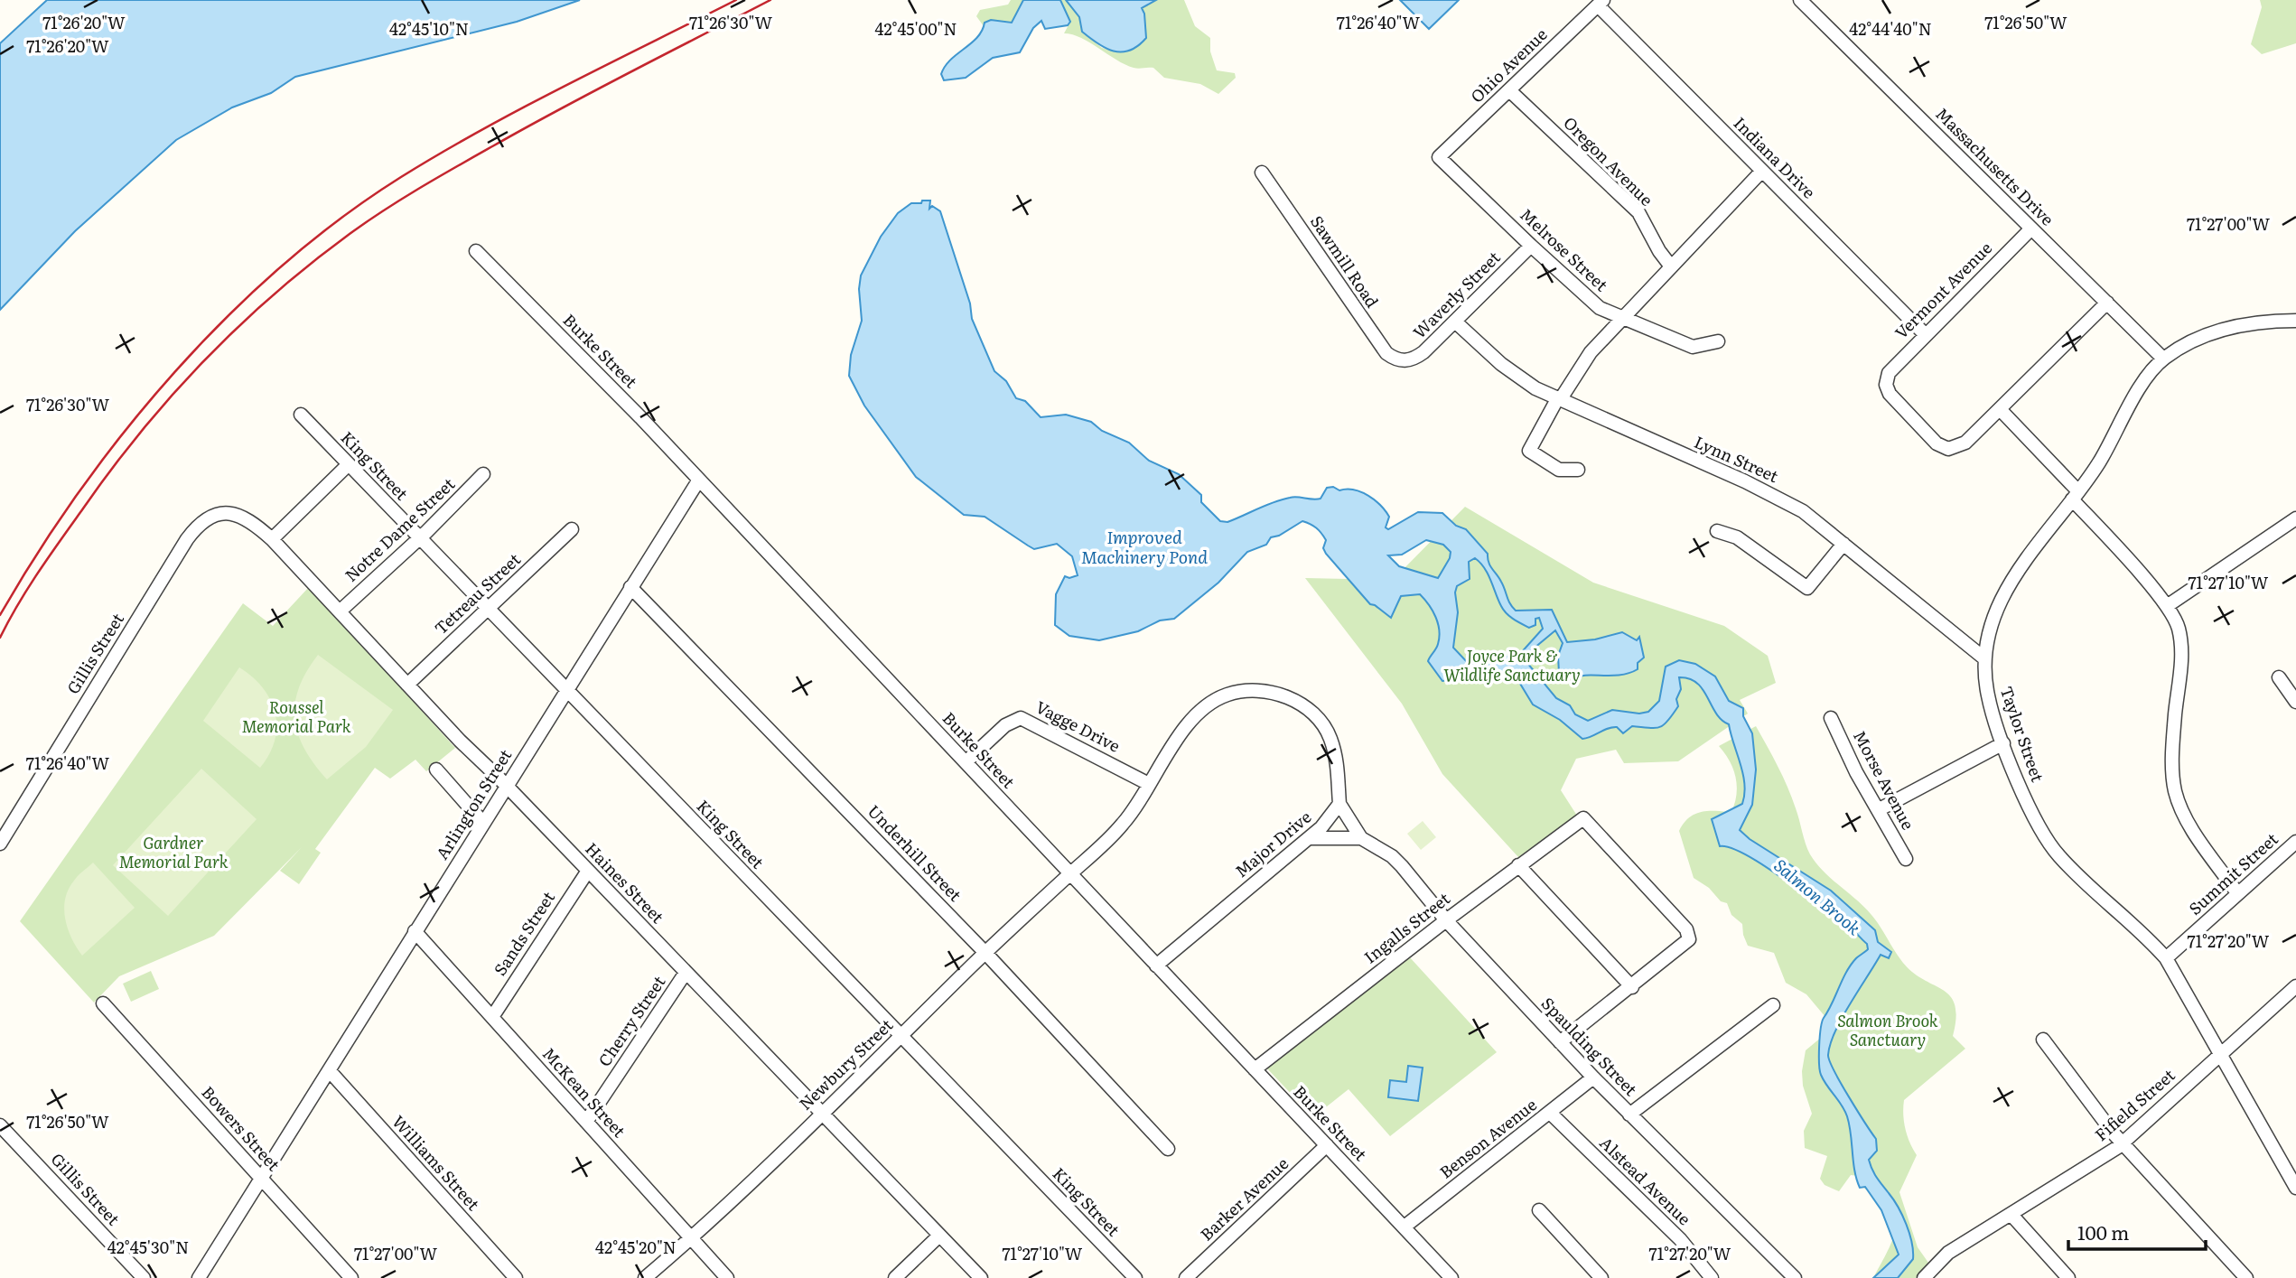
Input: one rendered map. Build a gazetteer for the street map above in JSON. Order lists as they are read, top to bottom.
{
  "streets": {
    "street": [
      "Ohio Avenue",
      "Indiana Drive",
      "Oregon Avenue",
      "Massachusetts Drive",
      "Melrose Street",
      "Sawmill Road",
      "Vermont Avenue",
      "Waverly Street",
      "Burke Street",
      "Lynn Street",
      "King Street",
      "Notre Dame Street",
      "Tetreau Street",
      "Gillis Street",
      "Vagge Drive",
      "Taylor Street",
      "Morse Avenue",
      "Arlington Street",
      "Major Drive",
      "Underhill Street",
      "Summit Street",
      "Haines Street",
      "Ingalls Street",
      "Sands Street",
      "Cherry Street",
      "Spaulding Street",
      "Newbury Street",
      "McKean Street",
      "Fifield Street",
      "Bowers Street",
      "Benson Avenue",
      "Williams Street",
      "Alstead Avenue",
      "Barker Avenue"
    ]
  },
  "crossings": [
    ["Ohio Avenue", "Indiana Drive"],
    ["Ohio Avenue", "Oregon Avenue"],
    ["Ohio Avenue", "Melrose Street"],
    ["Indiana Drive", "Vermont Avenue"],
    ["Massachusetts Drive", "Vermont Avenue"],
    ["Massachusetts Drive", "Taylor Street"],
    ["Melrose Street", "Waverly Street"],
    ["Sawmill Road", "Waverly Street"],
    ["Waverly Street", "Lynn Street"],
    ["Burke Street", "Vagge Drive"],
    ["Burke Street", "Arlington Street"],
    ["Burke Street", "Major Drive"],
    ["Burke Street", "Ingalls Street"],
    ["Burke Street", "Newbury Street"],
    ["Burke Street", "Benson Avenue"],
    ["Burke Street", "Barker Avenue"],
    ["Lynn Street", "Taylor Street"],
    ["King Street", "Notre Dame Street"],
    ["King Street", "Tetreau Street"],
    ["King Street", "Arlington Street"],
    ["King Street", "Newbury Street"],
    ["Notre Dame Street", "Haines Street"],
    ["Tetreau Street", "Haines Street"],
    ["Gillis Street", "Haines Street"],
    ["Taylor Street", "Summit Street"],
    ["Taylor Street", "Fifield Street"],
    ["Arlington Street", "Underhill Street"],
    ["Arlington Street", "Haines Street"],
    ["Arlington Street", "McKean Street"],
    ["Arlington Street", "Bowers Street"],
    ["Arlington Street", "Williams Street"],
    ["Major Drive", "Spaulding Street"],
    ["Underhill Street", "Newbury Street"],
    ["Haines Street", "Sands Street"],
    ["Haines Street", "Cherry Street"],
    ["Haines Street", "Newbury Street"],
    ["Ingalls Street", "Spaulding Street"],
    ["Sands Street", "McKean Street"],
    ["Cherry Street", "McKean Street"],
    ["Spaulding Street", "Benson Avenue"],
    ["Newbury Street", "McKean Street"],
    ["Benson Avenue", "Alstead Avenue"]
  ],
  "water": ["Improved Machinery Pond", "Salmon Brook"],
  "parks": [
    "Joyce Park & Wildlife Sanctuary",
    "Roussel Memorial Park",
    "Gardner Memorial Park",
    "Salmon Brook Sanctuary"
  ],
  "scale_bar": "100 m",
  "coordinates": [
    "71°26'20\"W",
    "71°26'30\"W",
    "71°26'40\"W",
    "71°26'50\"W",
    "42°45'10\"N",
    "42°45'00\"N",
    "42°44'40\"N",
    "71°27'00\"W",
    "71°27'10\"W",
    "71°27'20\"W",
    "42°45'30\"N",
    "42°45'20\"N"
  ]
}
